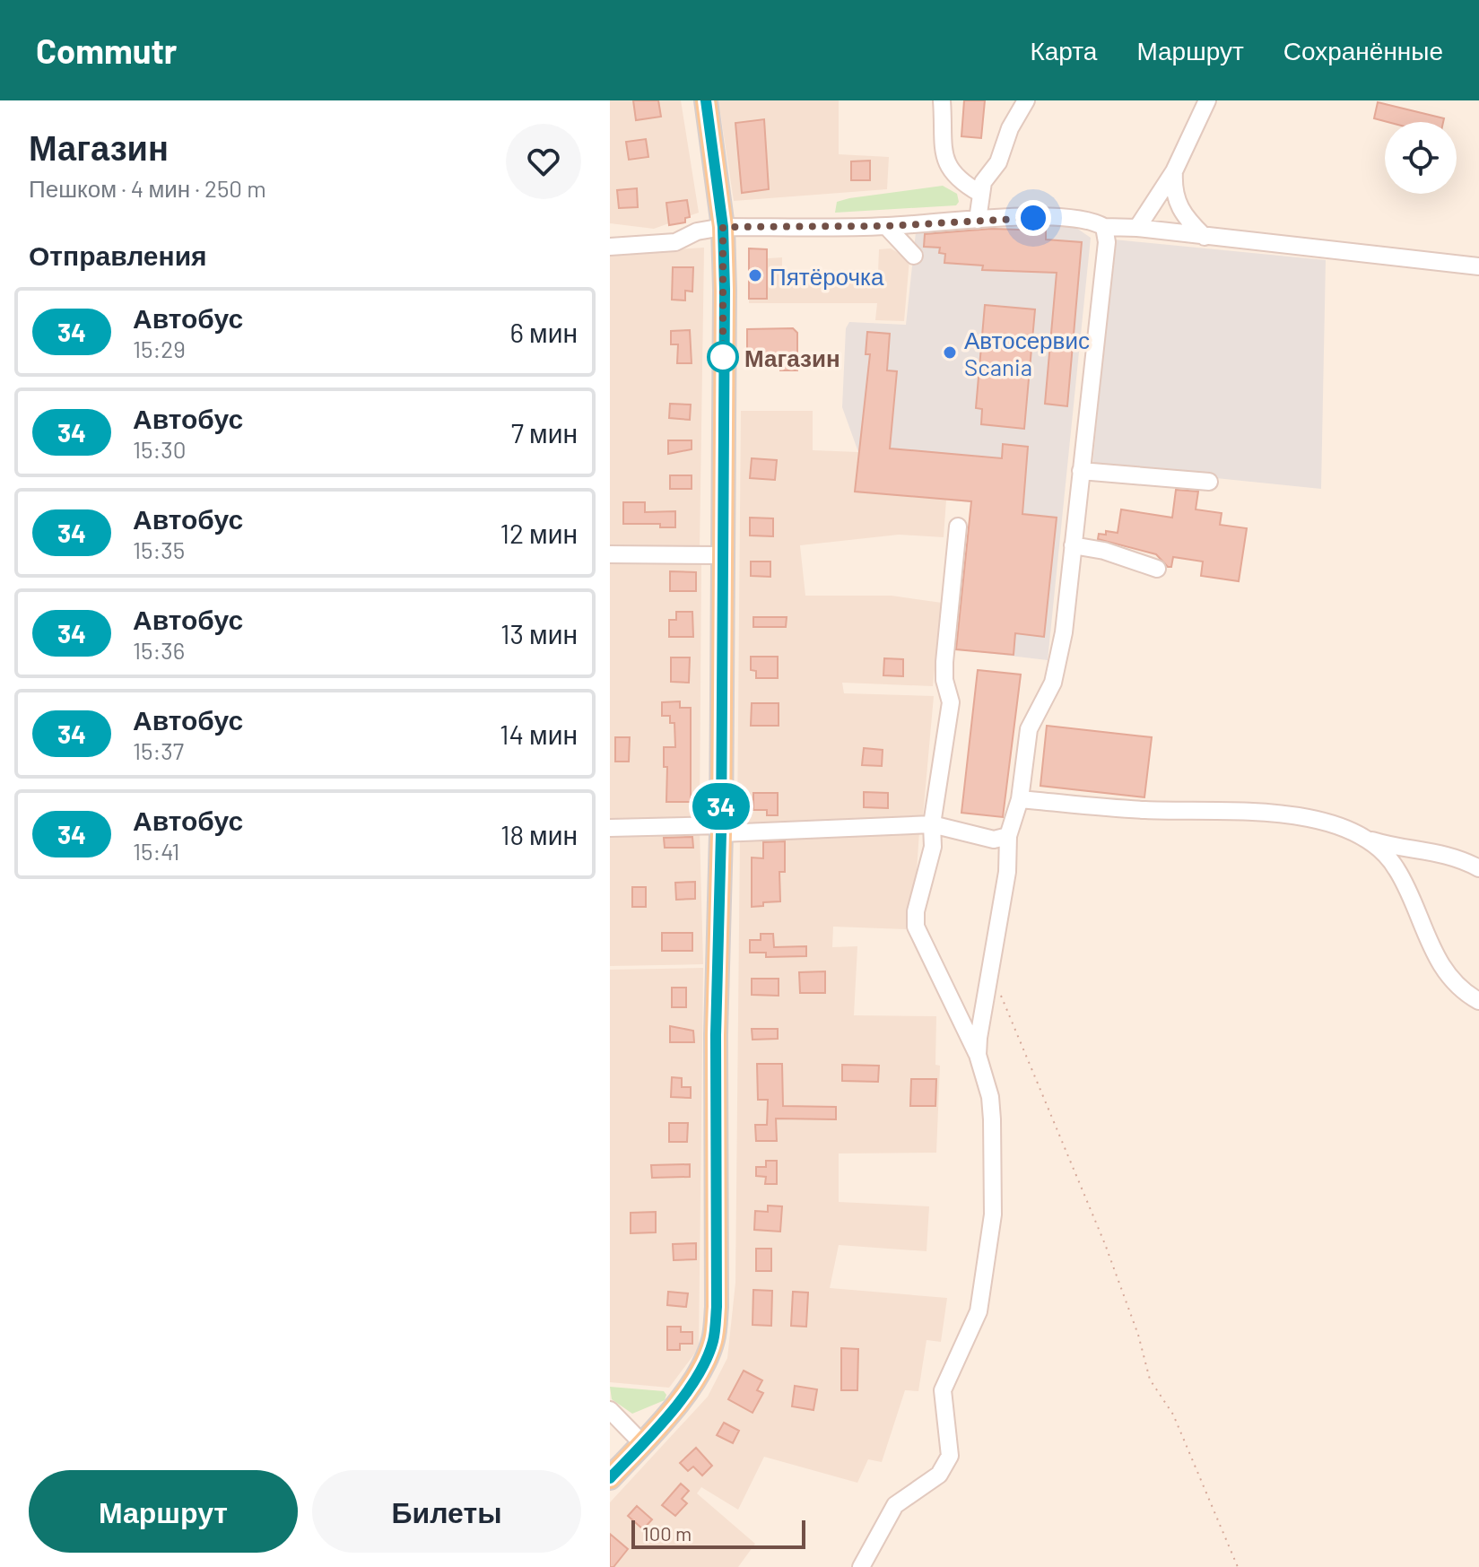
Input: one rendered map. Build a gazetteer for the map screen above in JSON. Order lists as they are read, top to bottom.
{
  "places": ["Пятёрочка", "Автосервис Scania", "Магазин"],
  "lines": ["bus line 34"],
  "scale_bar": "100 m",
  "page": {
    "header": "Commutr",
    "nav": ["Карта", "Маршрут", "Сохранённые"],
    "heading": [
      ["Магазин", "Пешком · 4 мин · 250 m"],
      "Отправления"
    ],
    "on_map": "34",
    "list": [
      {
        "mark": "34",
        "name": "Автобус",
        "note": "15:29",
        "value": "6 мин"
      },
      {
        "mark": "34",
        "name": "Автобус",
        "note": "15:30",
        "value": "7 мин"
      },
      {
        "mark": "34",
        "name": "Автобус",
        "note": "15:35",
        "value": "12 мин"
      },
      {
        "mark": "34",
        "name": "Автобус",
        "note": "15:36",
        "value": "13 мин"
      },
      {
        "mark": "34",
        "name": "Автобус",
        "note": "15:37",
        "value": "14 мин"
      },
      {
        "mark": "34",
        "name": "Автобус",
        "note": "15:41",
        "value": "18 мин"
      }
    ],
    "buttons": ["Маршрут", "Билеты"],
    "scale": "100 m"
  }
}
